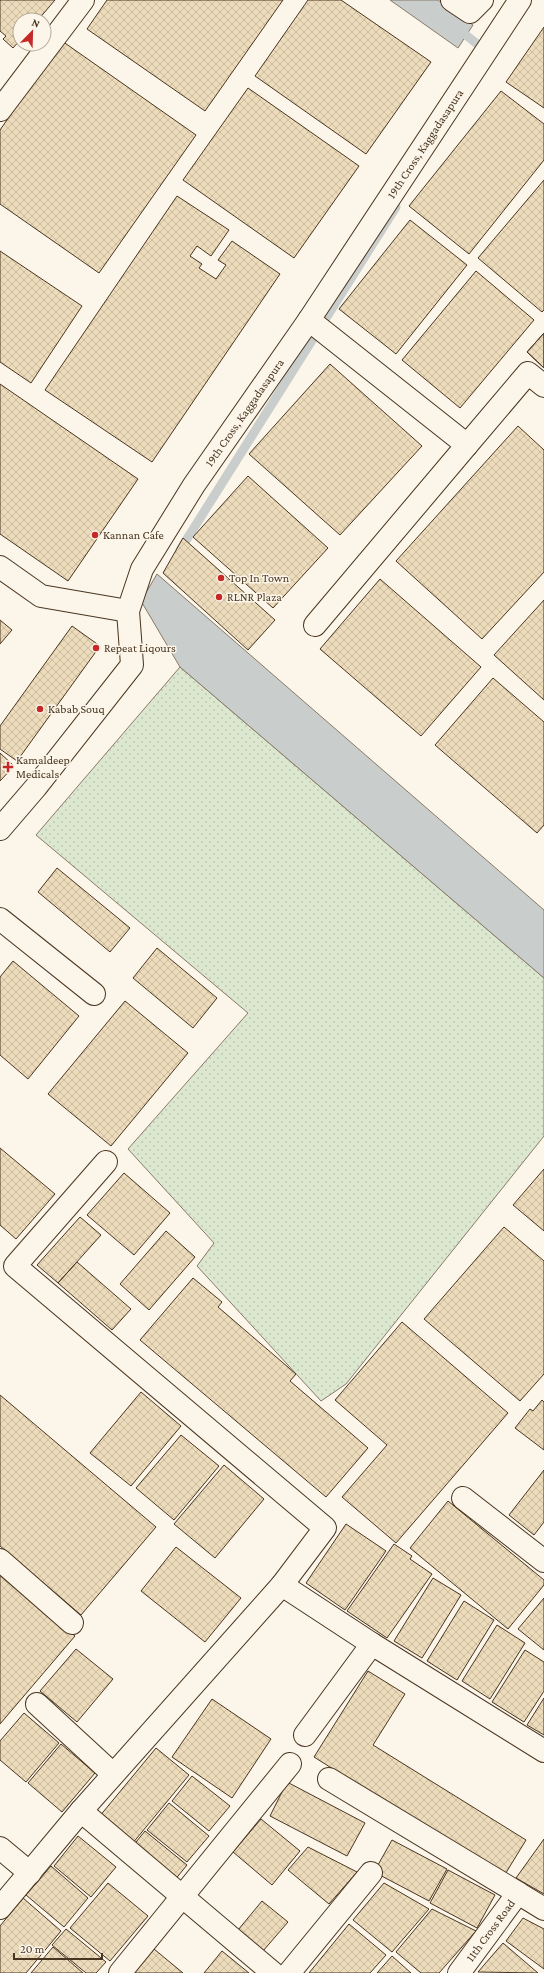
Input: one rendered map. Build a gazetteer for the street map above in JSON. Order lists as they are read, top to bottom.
{
  "streets": {
    "street": ["19th Cross, Kaggadasapura", "11th Cross Road"]
  },
  "places": {
    "other": [
      "Kannan Cafe",
      "Top In Town",
      "RLNR Plaza",
      "Repeat Liqours",
      "Kabab Souq"
    ],
    "health": ["Kamaldeep Medicals"]
  },
  "scale_bar": "20 m",
  "north": "top right"
}
